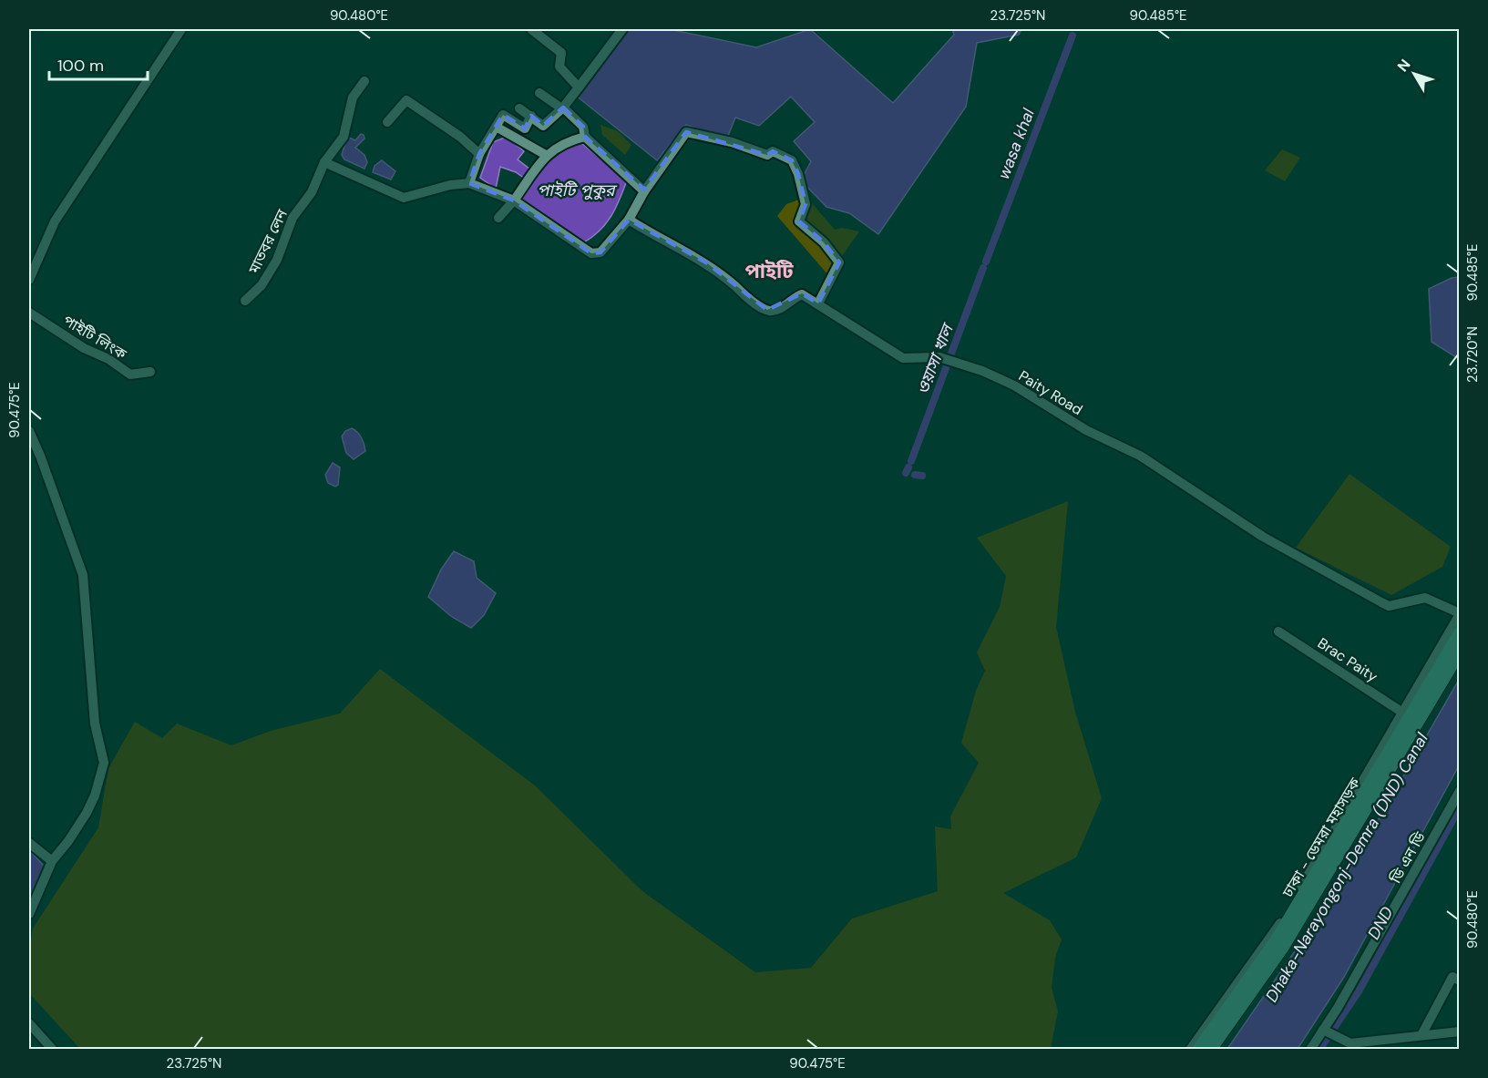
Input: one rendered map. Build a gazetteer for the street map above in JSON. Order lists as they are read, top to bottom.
{
  "streets": {
    "main road": ["ঢাকা - ডেমরা মহাসড়ক"],
    "street": [
      "মাতবর লেন",
      "পাইটি লিংক",
      "Paity Road",
      "Brac Paity",
      "ডি এন ডি"
    ]
  },
  "districts": ["পাইটি"],
  "water": [
    "wasa khal",
    "পাইটি পুকুর",
    "ওয়াসা খাল",
    "Dhaka-Narayongonj-Demra (DND) Canal",
    "DND"
  ],
  "scale_bar": "100 m",
  "north": "top left",
  "coordinates": [
    "90.480°E",
    "23.725°N",
    "90.485°E",
    "23.720°N",
    "90.475°E"
  ]
}
